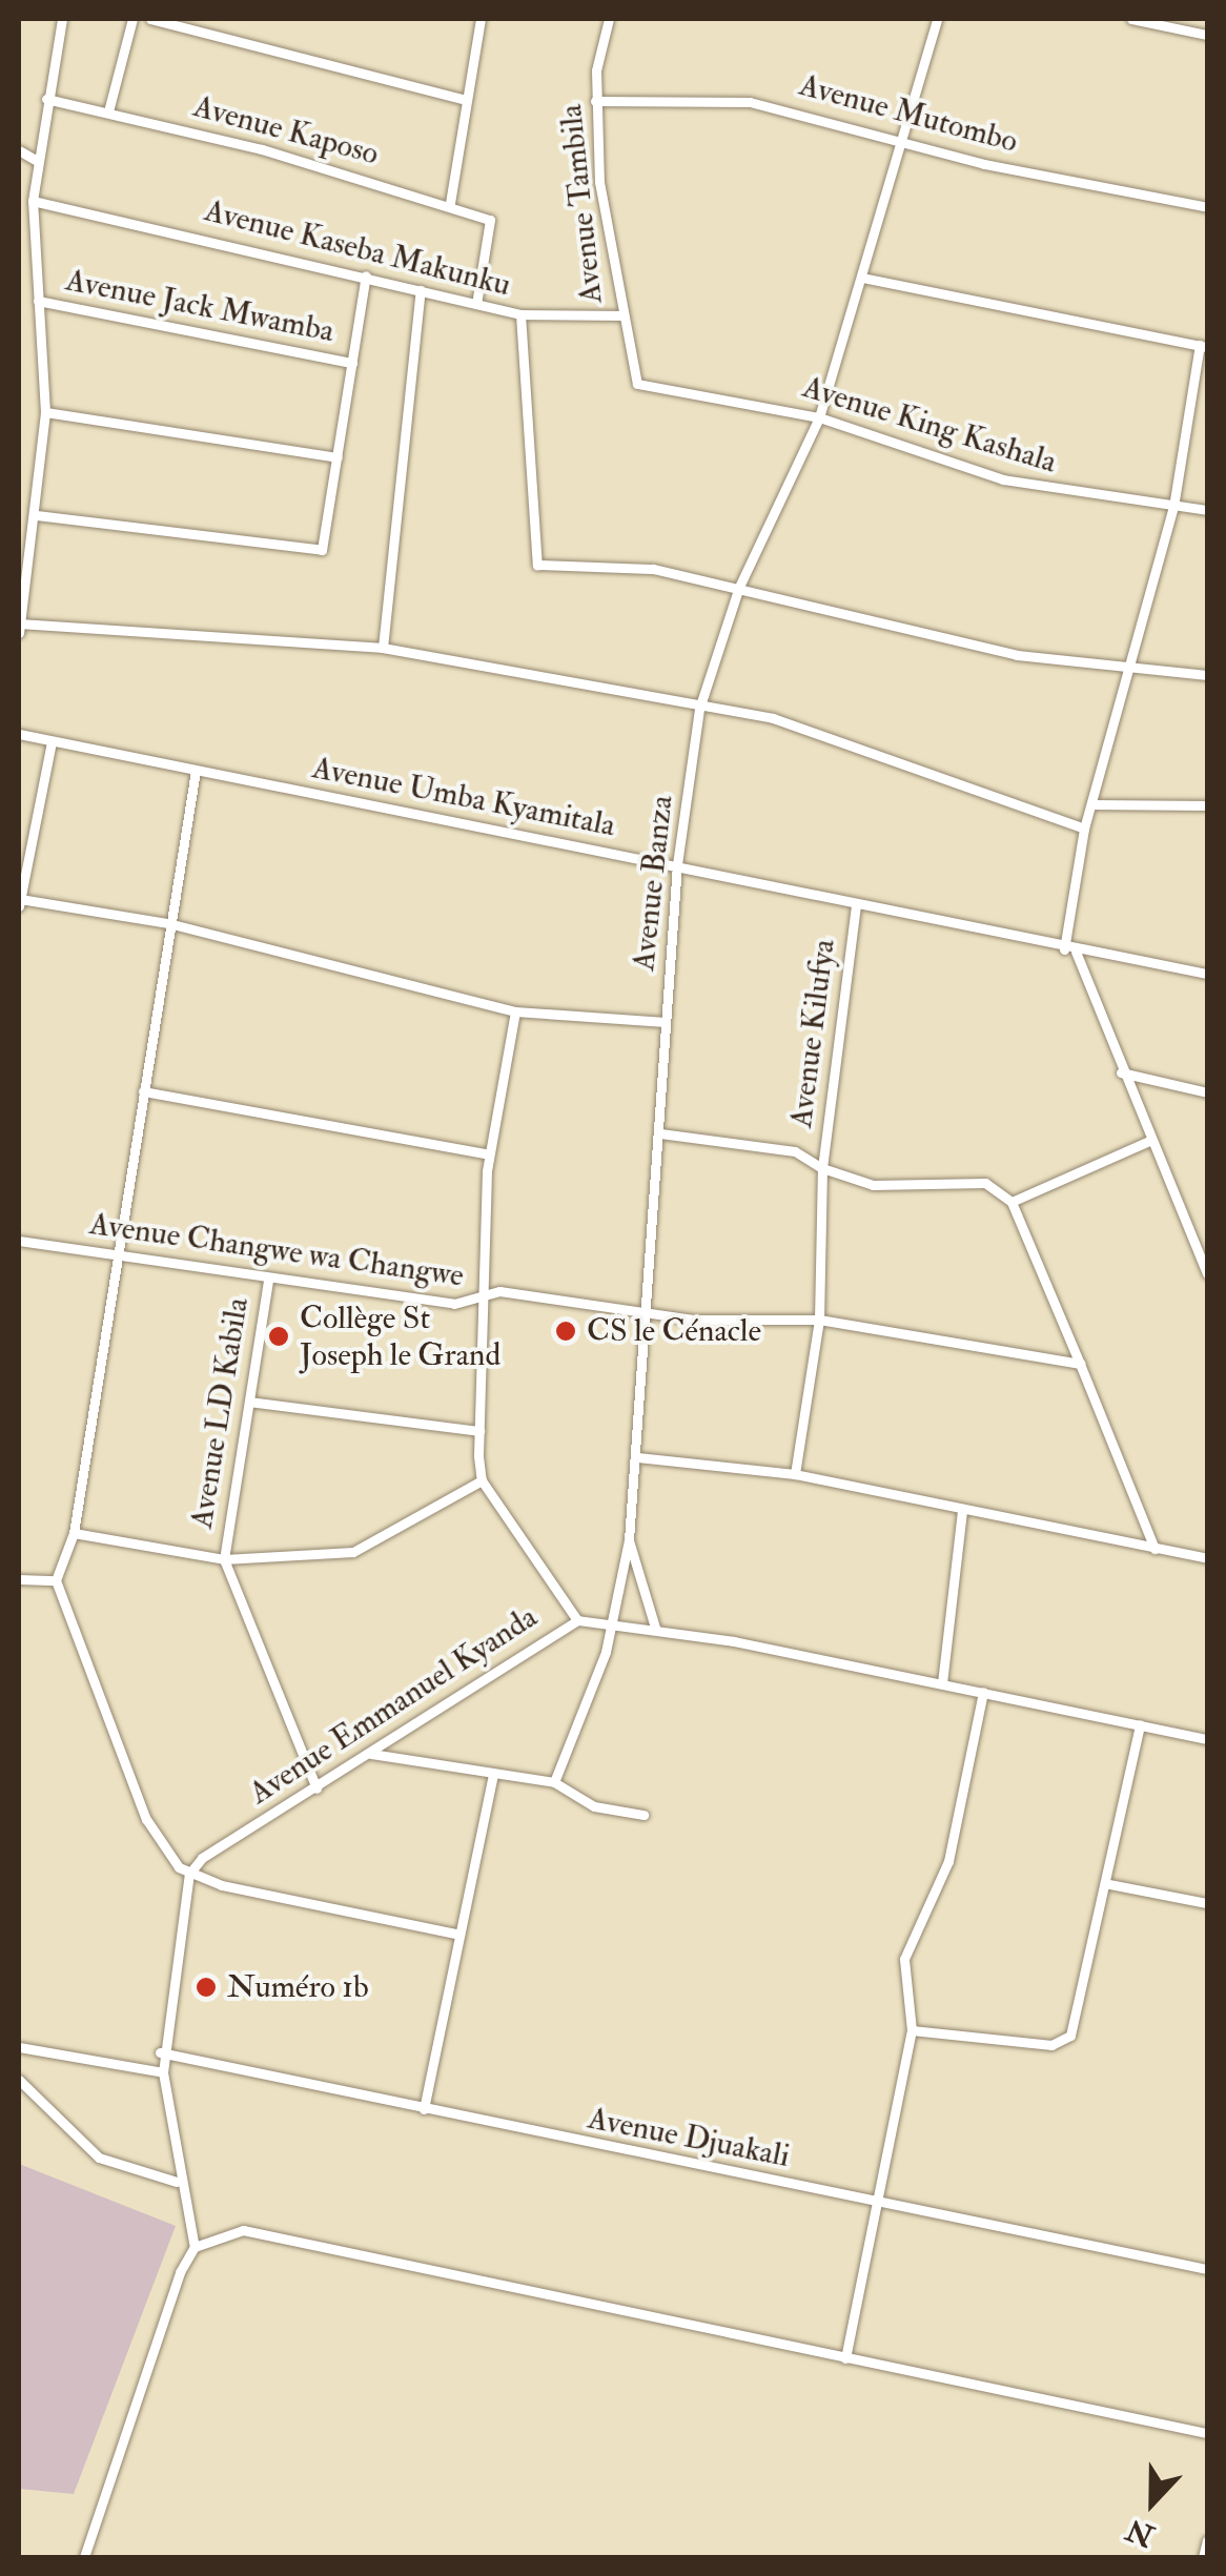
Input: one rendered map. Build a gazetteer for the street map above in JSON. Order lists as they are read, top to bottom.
{
  "streets": {
    "street": [
      "Avenue Mutombo",
      "Avenue Kaposo",
      "Avenue Tambila",
      "Avenue Kaseba Makunku",
      "Avenue Jack Mwamba",
      "Avenue King Kashala",
      "Avenue Umba Kyamitala",
      "Avenue Banza",
      "Avenue Kilufya",
      "Avenue Changwe wa Changwe",
      "Avenue LD Kabila",
      "Avenue Emmanuel Kyanda",
      "Avenue Djuakali"
    ]
  },
  "crossings": [
    ["Avenue Mutombo", "Avenue Tambila"],
    ["Avenue Mutombo", "Avenue Banza"],
    ["Avenue Kaposo", "Avenue Kaseba Makunku"],
    ["Avenue Tambila", "Avenue Kaseba Makunku"],
    ["Avenue Tambila", "Avenue King Kashala"],
    ["Avenue King Kashala", "Avenue Banza"],
    ["Avenue Umba Kyamitala", "Avenue Banza"],
    ["Avenue Umba Kyamitala", "Avenue Kilufya"],
    ["Avenue Banza", "Avenue Changwe wa Changwe"],
    ["Avenue Banza", "Avenue Emmanuel Kyanda"],
    ["Avenue Kilufya", "Avenue Changwe wa Changwe"],
    ["Avenue Changwe wa Changwe", "Avenue LD Kabila"],
    ["Avenue LD Kabila", "Avenue Emmanuel Kyanda"]
  ],
  "places": ["CS le Cénacle", "Collège St Joseph le Grand", "Numéro 1b"],
  "north": "bottom"
}
